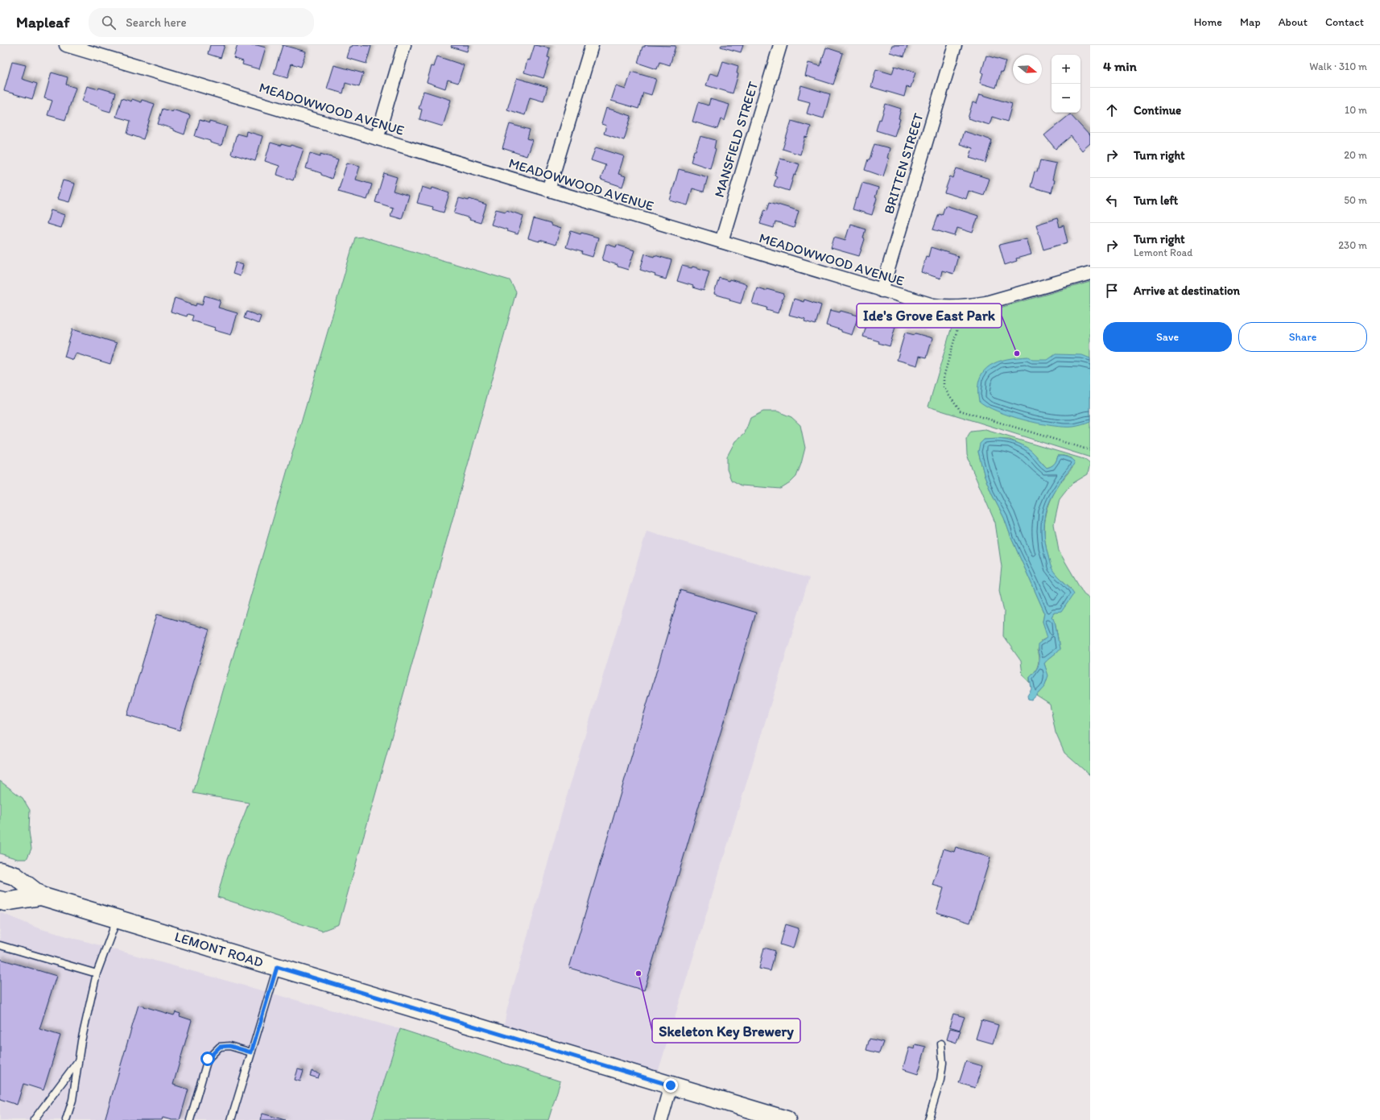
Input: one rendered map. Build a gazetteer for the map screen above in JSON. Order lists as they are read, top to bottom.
{
  "streets": {
    "main road": ["LEMONT ROAD"],
    "street": ["MEADOWWOOD AVENUE", "MANSFIELD STREET", "BRITTEN STREET"]
  },
  "crossings": [
    ["MEADOWWOOD AVENUE", "MANSFIELD STREET"],
    ["MEADOWWOOD AVENUE", "BRITTEN STREET"]
  ],
  "places": ["Ide's Grove East Park", "Skeleton Key Brewery"],
  "north": "right",
  "page": {
    "header": "Mapleaf",
    "search": "Search here",
    "nav": [
      "Home",
      "Map",
      "About",
      "Contact"
    ],
    "heading": ["4 min", "Walk · 310 m"],
    "map_buttons": ["+", "−"],
    "list": [
      ["Continue", "10 m"],
      ["Turn right", "20 m"],
      ["Turn left", "50 m"],
      ["Turn right", "Lemont Road", "230 m"],
      "Arrive at destination"
    ],
    "buttons": ["Save", "Share"]
  }
}
